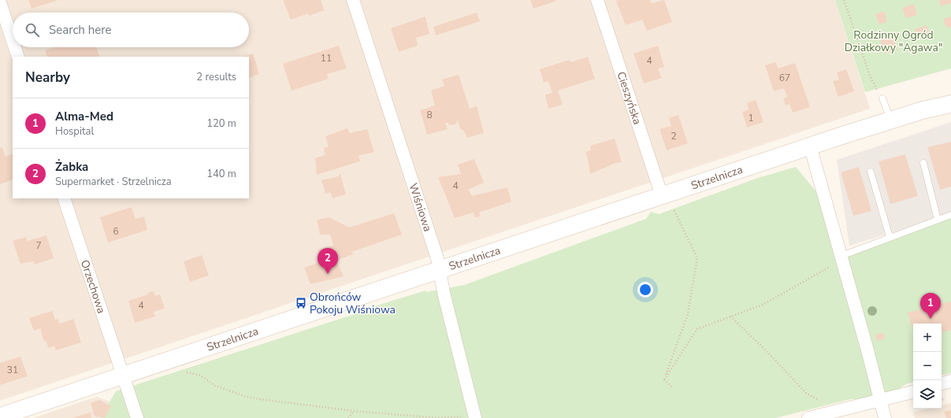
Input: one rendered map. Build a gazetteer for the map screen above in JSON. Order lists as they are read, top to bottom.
{
  "streets": {
    "street": [
      "Cieszyńska",
      "Strzelnicza",
      "Wiśniowa",
      "Orzechowa"
    ]
  },
  "crossings": [
    ["Cieszyńska", "Strzelnicza"],
    ["Strzelnicza", "Wiśniowa"],
    ["Strzelnicza", "Orzechowa"]
  ],
  "parks": ["Rodzinny Ogród Działkowy \"Agawa\""],
  "places": {
    "bus stop": ["Obrońców Pokoju Wiśniowa"]
  },
  "house_numbers": [
    "11",
    "4",
    "67",
    "8",
    "1",
    "2",
    "4",
    "6",
    "7",
    "4",
    "31"
  ],
  "page": {
    "search": "Search here",
    "heading": ["Nearby", "2 results"],
    "list": [
      {
        "mark": "1",
        "name": "Alma-Med",
        "note": "Hospital",
        "value": "120 m"
      },
      {
        "mark": "2",
        "name": "Żabka",
        "note": "Supermarket · Strzelnicza",
        "value": "140 m"
      }
    ],
    "pins": ["2", "1"],
    "map_buttons": ["+", "−"]
  }
}
